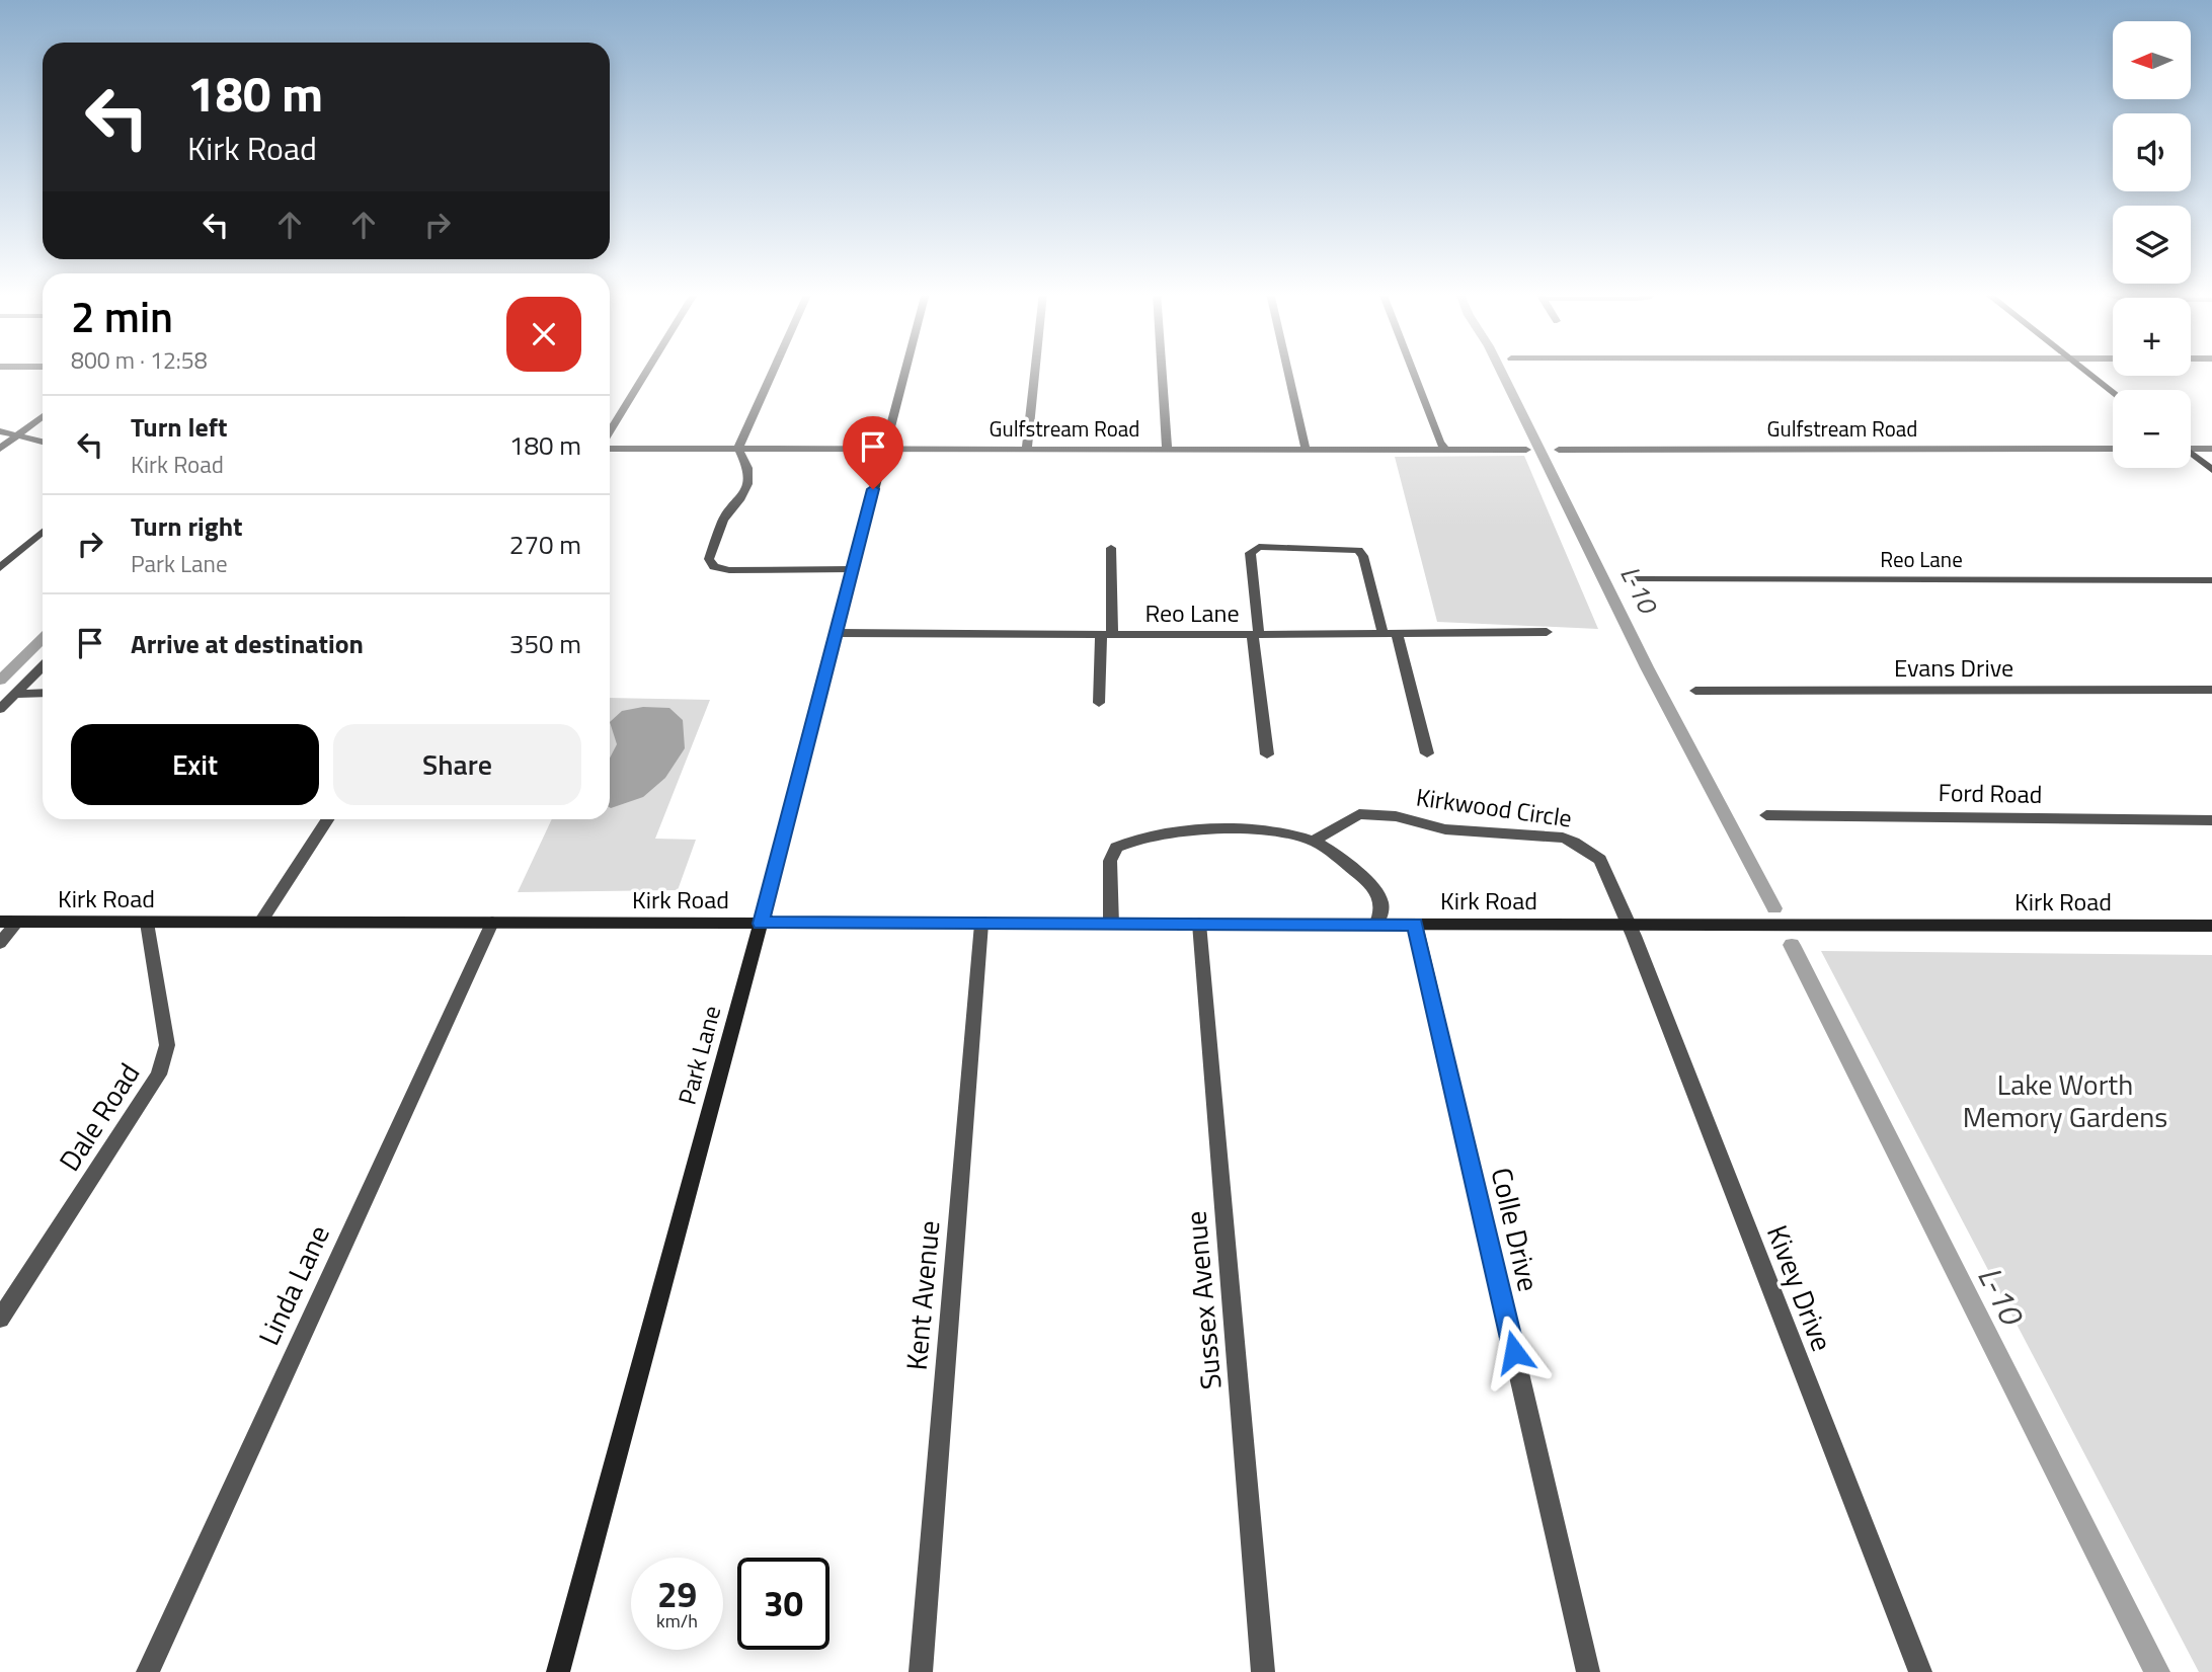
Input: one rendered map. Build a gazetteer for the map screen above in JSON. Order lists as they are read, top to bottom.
{
  "streets": {
    "street": [
      "Gulfstream Road",
      "Reo Lane",
      "Evans Drive",
      "Ford Road",
      "Kirkwood Circle",
      "Kirk Road",
      "Park Lane",
      "Dale Road",
      "Colle Drive",
      "Linda Lane",
      "Kivey Drive",
      "Kent Avenue",
      "Sussex Avenue"
    ]
  },
  "crossings": [
    ["Gulfstream Road", "Park Lane"],
    ["Reo Lane", "Park Lane"],
    ["Kirkwood Circle", "Kirk Road"],
    ["Kirkwood Circle", "Kivey Drive"],
    ["Kirk Road", "Park Lane"],
    ["Kirk Road", "Dale Road"],
    ["Kirk Road", "Colle Drive"],
    ["Kirk Road", "Linda Lane"],
    ["Kirk Road", "Kivey Drive"],
    ["Kirk Road", "Kent Avenue"],
    ["Kirk Road", "Sussex Avenue"]
  ],
  "water": ["L-10"],
  "parks": ["Lake Worth Memory Gardens"],
  "north": "left",
  "page": {
    "map_buttons": ["+", "−"],
    "turn": ["180 m", "Kirk Road"],
    "heading": ["2 min", "800 m · 12:58"],
    "list": [
      {
        "name": "Turn left",
        "note": "Kirk Road",
        "value": "180 m"
      },
      {
        "name": "Turn right",
        "note": "Park Lane",
        "value": "270 m"
      },
      {
        "name": "Arrive at destination",
        "value": "350 m"
      }
    ],
    "buttons": ["Exit", "Share"],
    "speed": "29 km/h",
    "limit": "30"
  }
}
